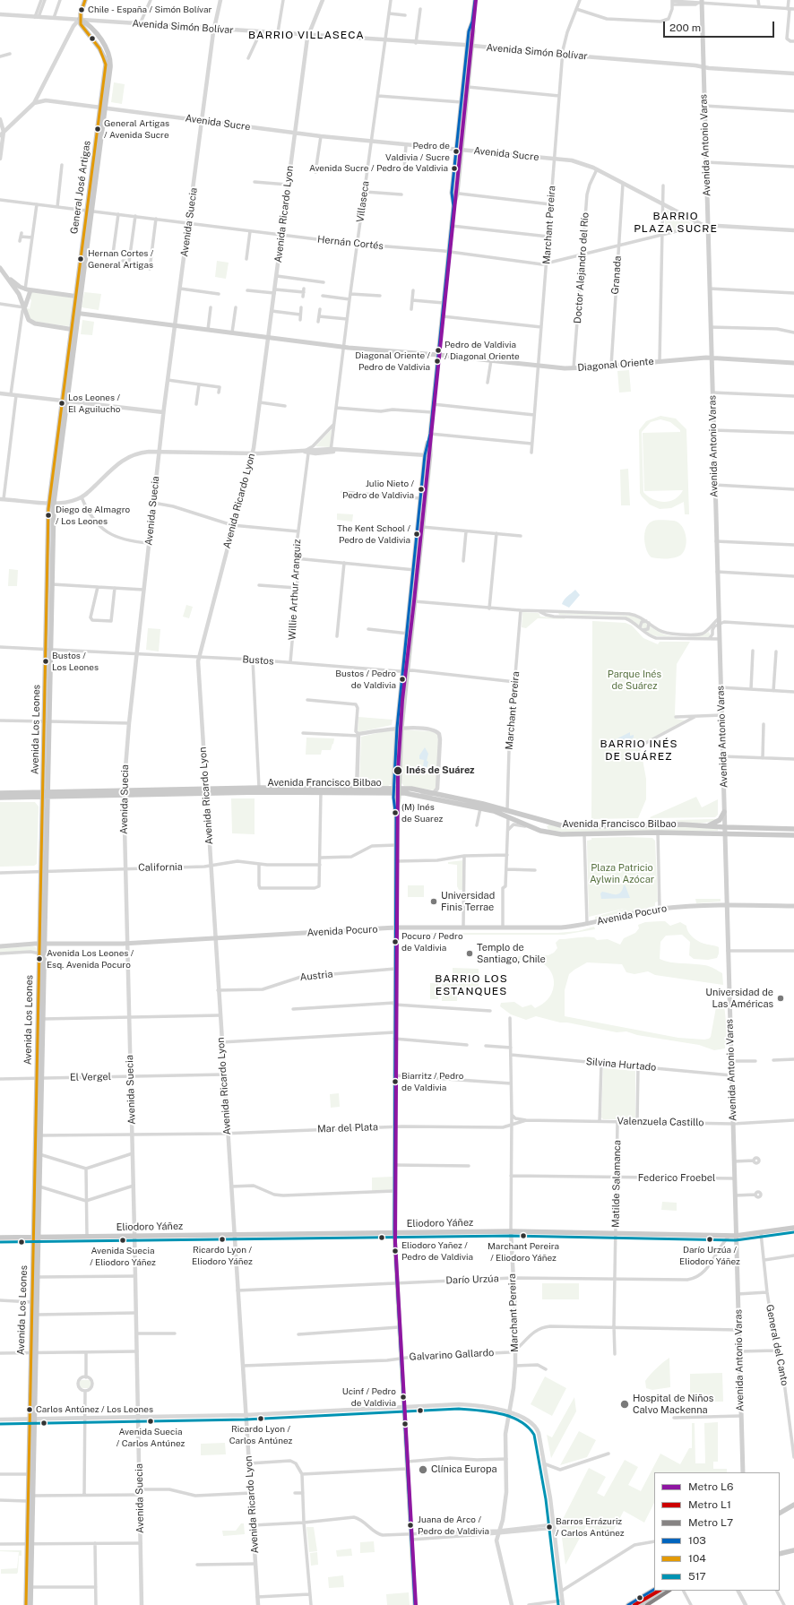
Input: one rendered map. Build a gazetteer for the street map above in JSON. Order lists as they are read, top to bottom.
{
  "streets": {
    "main road": [
      "Avenida Antonio Varas",
      "General José Artigas",
      "Diagonal Oriente",
      "Avenida Los Leones",
      "Avenida Francisco Bilbao",
      "Avenida Pocuro",
      "Eliodoro Yáñez"
    ],
    "street": [
      "Avenida Simón Bolívar",
      "Avenida Sucre",
      "Villaseca",
      "Avenida Ricardo Lyon",
      "Avenida Suecia",
      "Marchant Pereira",
      "Hernán Cortés",
      "Doctor Alejandro del Río",
      "Granada",
      "Willie Arthur Aranguiz",
      "Bustos",
      "California",
      "Austria",
      "Silvina Hurtado",
      "El Vergel",
      "Valenzuela Castillo",
      "Mar del Plata",
      "Federico Froebel",
      "Matilde Salamanca",
      "Darío Urzúa",
      "General del Canto",
      "Galvarino Gallardo"
    ]
  },
  "crossings": [
    ["Avenida Simón Bolívar", "Avenida Antonio Varas"],
    ["Avenida Simón Bolívar", "General José Artigas"],
    ["Avenida Simón Bolívar", "Villaseca"],
    ["Avenida Simón Bolívar", "Avenida Ricardo Lyon"],
    ["Avenida Simón Bolívar", "Avenida Suecia"],
    ["Avenida Simón Bolívar", "Marchant Pereira"],
    ["Avenida Sucre", "Avenida Antonio Varas"],
    ["Avenida Sucre", "General José Artigas"],
    ["Avenida Sucre", "Villaseca"],
    ["Avenida Sucre", "Avenida Ricardo Lyon"],
    ["Avenida Sucre", "Avenida Suecia"],
    ["Avenida Sucre", "Marchant Pereira"],
    ["Avenida Sucre", "Hernán Cortés"],
    ["Avenida Sucre", "Doctor Alejandro del Río"],
    ["Avenida Sucre", "Granada"],
    ["Avenida Antonio Varas", "Diagonal Oriente"],
    ["Avenida Antonio Varas", "Avenida Francisco Bilbao"],
    ["Avenida Antonio Varas", "Avenida Pocuro"],
    ["Avenida Antonio Varas", "Silvina Hurtado"],
    ["Avenida Antonio Varas", "Valenzuela Castillo"],
    ["Avenida Antonio Varas", "Federico Froebel"],
    ["Avenida Antonio Varas", "Eliodoro Yáñez"],
    ["General José Artigas", "Hernán Cortés"],
    ["General José Artigas", "Diagonal Oriente"],
    ["General José Artigas", "Avenida Los Leones"],
    ["Villaseca", "Hernán Cortés"],
    ["Villaseca", "Diagonal Oriente"],
    ["Avenida Ricardo Lyon", "Hernán Cortés"],
    ["Avenida Ricardo Lyon", "Diagonal Oriente"],
    ["Avenida Ricardo Lyon", "Bustos"],
    ["Avenida Ricardo Lyon", "Avenida Francisco Bilbao"],
    ["Avenida Ricardo Lyon", "California"],
    ["Avenida Ricardo Lyon", "Avenida Pocuro"],
    ["Avenida Ricardo Lyon", "Austria"],
    ["Avenida Ricardo Lyon", "El Vergel"],
    ["Avenida Ricardo Lyon", "Mar del Plata"],
    ["Avenida Ricardo Lyon", "Eliodoro Yáñez"],
    ["Avenida Ricardo Lyon", "Darío Urzúa"],
    ["Avenida Ricardo Lyon", "Galvarino Gallardo"],
    ["Avenida Suecia", "Hernán Cortés"],
    ["Avenida Suecia", "Diagonal Oriente"],
    ["Avenida Suecia", "Bustos"],
    ["Avenida Suecia", "Avenida Francisco Bilbao"],
    ["Avenida Suecia", "California"],
    ["Avenida Suecia", "Avenida Pocuro"],
    ["Avenida Suecia", "El Vergel"],
    ["Avenida Suecia", "Mar del Plata"],
    ["Avenida Suecia", "Eliodoro Yáñez"],
    ["Marchant Pereira", "Hernán Cortés"],
    ["Marchant Pereira", "Diagonal Oriente"],
    ["Marchant Pereira", "Bustos"],
    ["Marchant Pereira", "Avenida Francisco Bilbao"],
    ["Marchant Pereira", "Avenida Pocuro"],
    ["Marchant Pereira", "Silvina Hurtado"],
    ["Marchant Pereira", "Valenzuela Castillo"],
    ["Marchant Pereira", "Mar del Plata"],
    ["Marchant Pereira", "Federico Froebel"],
    ["Marchant Pereira", "Eliodoro Yáñez"],
    ["Marchant Pereira", "Darío Urzúa"],
    ["Marchant Pereira", "Galvarino Gallardo"],
    ["Hernán Cortés", "Doctor Alejandro del Río"],
    ["Hernán Cortés", "Granada"],
    ["Doctor Alejandro del Río", "Diagonal Oriente"],
    ["Granada", "Diagonal Oriente"],
    ["Willie Arthur Aranguiz", "Bustos"],
    ["Bustos", "Avenida Los Leones"],
    ["Avenida Los Leones", "Avenida Francisco Bilbao"],
    ["Avenida Los Leones", "California"],
    ["Avenida Los Leones", "Avenida Pocuro"],
    ["Avenida Los Leones", "El Vergel"],
    ["Avenida Los Leones", "Mar del Plata"],
    ["Avenida Los Leones", "Eliodoro Yáñez"],
    ["Valenzuela Castillo", "Mar del Plata"],
    ["Valenzuela Castillo", "Matilde Salamanca"],
    ["Federico Froebel", "Matilde Salamanca"],
    ["Matilde Salamanca", "Eliodoro Yáñez"],
    ["Matilde Salamanca", "Darío Urzúa"],
    ["Eliodoro Yáñez", "Darío Urzúa"],
    ["Eliodoro Yáñez", "General del Canto"]
  ],
  "districts": [
    "BARRIO VILLASECA",
    "BARRIO PLAZA SUCRE",
    "BARRIO INÉS DE SUÁREZ",
    "BARRIO LOS ESTANQUES"
  ],
  "parks": ["Parque Inés de Suárez", "Plaza Patricio Aylwin Azócar"],
  "places": [
    "Chile - España / Simón Bolívar",
    "General Artigas / Avenida Sucre",
    "Pedro de Valdivia / Sucre",
    "Avenida Sucre / Pedro de Valdivia",
    "Hernan Cortes / General Artigas",
    "Pedro de Valdivia / Diagonal Oriente",
    "Diagonal Oriente / Pedro de Valdivia",
    "Los Leones / El Aguilucho",
    "Julio Nieto / Pedro de Valdivia",
    "Diego de Almagro / Los Leones",
    "The Kent School / Pedro de Valdivia",
    "Bustos / Los Leones",
    "Bustos / Pedro de Valdivia",
    "Inés de Suárez",
    "(M) Inés de Suarez",
    "Universidad Finis Terrae",
    "Pocuro / Pedro de Valdivia",
    "Templo de Santiago, Chile",
    "Avenida Los Leones / Esq. Avenida Pocuro",
    "Universidad de Las Américas",
    "Biarritz / Pedro de Valdivia",
    "Marchant Pereira / Eliodoro Yáñez",
    "Ricardo Lyon / Eliodoro Yáñez",
    "Darío Urzúa / Eliodoro Yáñez",
    "Avenida Suecia / Eliodoro Yáñez",
    "Eliodoro Yañez / Pedro de Valdivia",
    "Ucinf / Pedro de Valdivia",
    "Hospital de Niños Calvo Mackenna",
    "Carlos Antúnez / Los Leones",
    "Ricardo Lyon / Carlos Antúnez",
    "Avenida Suecia / Carlos Antúnez",
    "Clínica Europa",
    "Juana de Arco / Pedro de Valdivia",
    "Barros Errázuriz / Carlos Antúnez"
  ],
  "lines": [
    "metro line L6",
    "transit line 103",
    "transit line 104",
    "transit line 517",
    "metro line L1",
    "metro line L7"
  ],
  "legend": [
    "Metro L6",
    "Metro L1",
    "Metro L7",
    "103",
    "104",
    "517"
  ],
  "scale_bar": "200 m"
}
